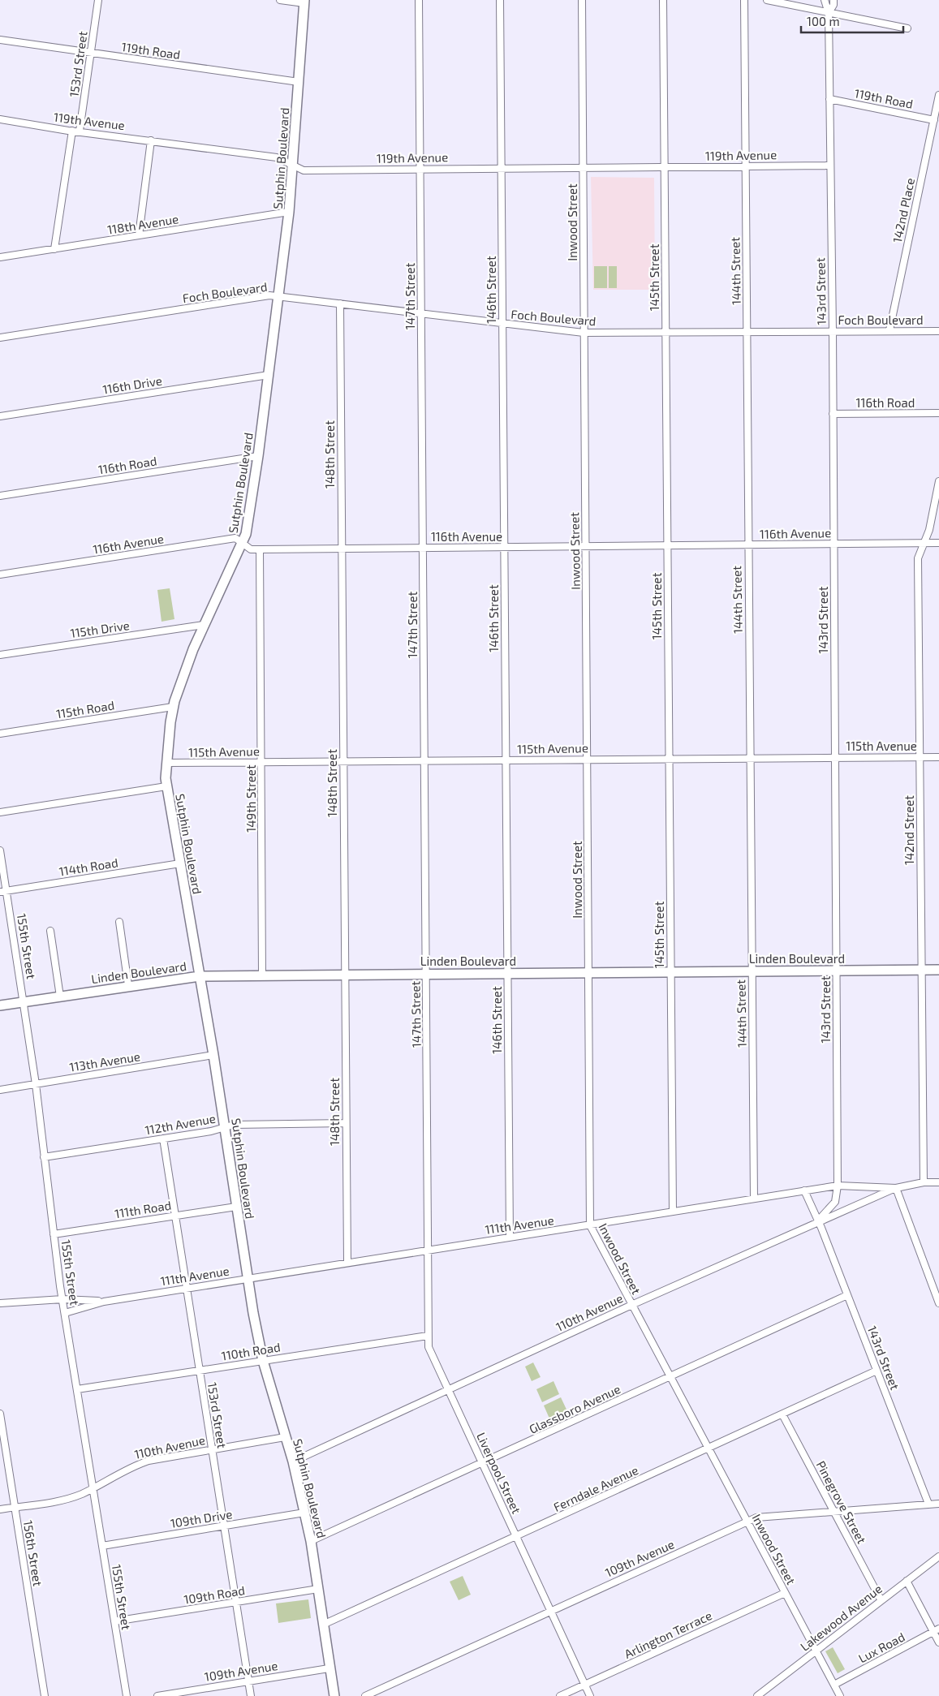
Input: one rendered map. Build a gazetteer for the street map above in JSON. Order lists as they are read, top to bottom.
{
  "streets": {
    "main road": ["Sutphin Boulevard", "Linden Boulevard"],
    "street": [
      "119th Road",
      "153rd Street",
      "119th Avenue",
      "142nd Place",
      "Inwood Street",
      "118th Avenue",
      "144th Street",
      "145th Street",
      "146th Street",
      "143rd Street",
      "Foch Boulevard",
      "147th Street",
      "116th Drive",
      "116th Road",
      "148th Street",
      "116th Avenue",
      "115th Drive",
      "115th Road",
      "115th Avenue",
      "149th Street",
      "142nd Street",
      "114th Road",
      "155th Street",
      "113th Avenue",
      "112th Avenue",
      "111th Road",
      "111th Avenue",
      "110th Avenue",
      "110th Road",
      "Glassboro Avenue",
      "Liverpool Street",
      "Ferndale Avenue",
      "Pinegrove Street",
      "109th Drive",
      "156th Street",
      "109th Avenue",
      "109th Road",
      "Lakewood Avenue",
      "Arlington Terrace",
      "Lux Road"
    ]
  },
  "crossings": [
    ["119th Road", "153rd Street"],
    ["119th Road", "Sutphin Boulevard"],
    ["119th Road", "142nd Place"],
    ["119th Road", "143rd Street"],
    ["153rd Street", "119th Avenue"],
    ["153rd Street", "118th Avenue"],
    ["153rd Street", "112th Avenue"],
    ["153rd Street", "111th Road"],
    ["153rd Street", "111th Avenue"],
    ["153rd Street", "110th Avenue"],
    ["153rd Street", "110th Road"],
    ["153rd Street", "109th Drive"],
    ["153rd Street", "109th Avenue"],
    ["153rd Street", "109th Road"],
    ["119th Avenue", "Sutphin Boulevard"],
    ["119th Avenue", "Inwood Street"],
    ["119th Avenue", "144th Street"],
    ["119th Avenue", "145th Street"],
    ["119th Avenue", "146th Street"],
    ["119th Avenue", "143rd Street"],
    ["119th Avenue", "147th Street"],
    ["Sutphin Boulevard", "118th Avenue"],
    ["Sutphin Boulevard", "Foch Boulevard"],
    ["Sutphin Boulevard", "116th Drive"],
    ["Sutphin Boulevard", "116th Road"],
    ["Sutphin Boulevard", "116th Avenue"],
    ["Sutphin Boulevard", "115th Drive"],
    ["Sutphin Boulevard", "115th Road"],
    ["Sutphin Boulevard", "115th Avenue"],
    ["Sutphin Boulevard", "114th Road"],
    ["Sutphin Boulevard", "Linden Boulevard"],
    ["Sutphin Boulevard", "113th Avenue"],
    ["Sutphin Boulevard", "112th Avenue"],
    ["Sutphin Boulevard", "111th Road"],
    ["Sutphin Boulevard", "111th Avenue"],
    ["Sutphin Boulevard", "110th Avenue"],
    ["Sutphin Boulevard", "110th Road"],
    ["Sutphin Boulevard", "Glassboro Avenue"],
    ["Sutphin Boulevard", "Ferndale Avenue"],
    ["Sutphin Boulevard", "109th Drive"],
    ["Sutphin Boulevard", "109th Avenue"],
    ["Sutphin Boulevard", "109th Road"],
    ["142nd Place", "Foch Boulevard"],
    ["Inwood Street", "Foch Boulevard"],
    ["Inwood Street", "116th Avenue"],
    ["Inwood Street", "115th Avenue"],
    ["Inwood Street", "Linden Boulevard"],
    ["Inwood Street", "111th Avenue"],
    ["Inwood Street", "110th Avenue"],
    ["Inwood Street", "Glassboro Avenue"],
    ["Inwood Street", "Ferndale Avenue"],
    ["Inwood Street", "109th Avenue"],
    ["Inwood Street", "Lakewood Avenue"],
    ["Inwood Street", "Arlington Terrace"],
    ["Inwood Street", "Lux Road"],
    ["144th Street", "Foch Boulevard"],
    ["144th Street", "116th Avenue"],
    ["144th Street", "115th Avenue"],
    ["144th Street", "Linden Boulevard"],
    ["144th Street", "111th Avenue"],
    ["145th Street", "Foch Boulevard"],
    ["145th Street", "116th Avenue"],
    ["145th Street", "115th Avenue"],
    ["145th Street", "Linden Boulevard"],
    ["145th Street", "111th Avenue"],
    ["146th Street", "Foch Boulevard"],
    ["146th Street", "116th Avenue"],
    ["146th Street", "115th Avenue"],
    ["146th Street", "Linden Boulevard"],
    ["146th Street", "111th Avenue"],
    ["143rd Street", "Foch Boulevard"],
    ["143rd Street", "116th Road"],
    ["143rd Street", "116th Avenue"],
    ["143rd Street", "115th Avenue"],
    ["143rd Street", "Linden Boulevard"],
    ["143rd Street", "111th Avenue"],
    ["143rd Street", "110th Avenue"],
    ["143rd Street", "Glassboro Avenue"],
    ["143rd Street", "Ferndale Avenue"],
    ["143rd Street", "109th Avenue"],
    ["Foch Boulevard", "147th Street"],
    ["Foch Boulevard", "148th Street"],
    ["147th Street", "116th Avenue"],
    ["147th Street", "115th Avenue"],
    ["147th Street", "Linden Boulevard"],
    ["147th Street", "111th Avenue"],
    ["147th Street", "Liverpool Street"],
    ["148th Street", "116th Avenue"],
    ["148th Street", "115th Avenue"],
    ["148th Street", "Linden Boulevard"],
    ["148th Street", "112th Avenue"],
    ["148th Street", "111th Avenue"],
    ["116th Avenue", "149th Street"],
    ["116th Avenue", "142nd Street"],
    ["115th Avenue", "149th Street"],
    ["115th Avenue", "142nd Street"],
    ["149th Street", "Linden Boulevard"],
    ["142nd Street", "Linden Boulevard"],
    ["142nd Street", "111th Avenue"],
    ["114th Road", "155th Street"],
    ["155th Street", "Linden Boulevard"],
    ["155th Street", "113th Avenue"],
    ["155th Street", "112th Avenue"],
    ["155th Street", "111th Road"],
    ["155th Street", "111th Avenue"],
    ["155th Street", "110th Avenue"],
    ["155th Street", "110th Road"],
    ["155th Street", "109th Drive"],
    ["155th Street", "109th Road"],
    ["111th Avenue", "110th Avenue"],
    ["111th Avenue", "Liverpool Street"],
    ["110th Avenue", "Liverpool Street"],
    ["110th Avenue", "156th Street"],
    ["110th Road", "Liverpool Street"],
    ["Glassboro Avenue", "Liverpool Street"],
    ["Liverpool Street", "Ferndale Avenue"],
    ["Liverpool Street", "109th Avenue"],
    ["Liverpool Street", "Arlington Terrace"],
    ["Ferndale Avenue", "Pinegrove Street"],
    ["Pinegrove Street", "109th Avenue"],
    ["Pinegrove Street", "Lakewood Avenue"]
  ],
  "scale_bar": "100 m"
}
